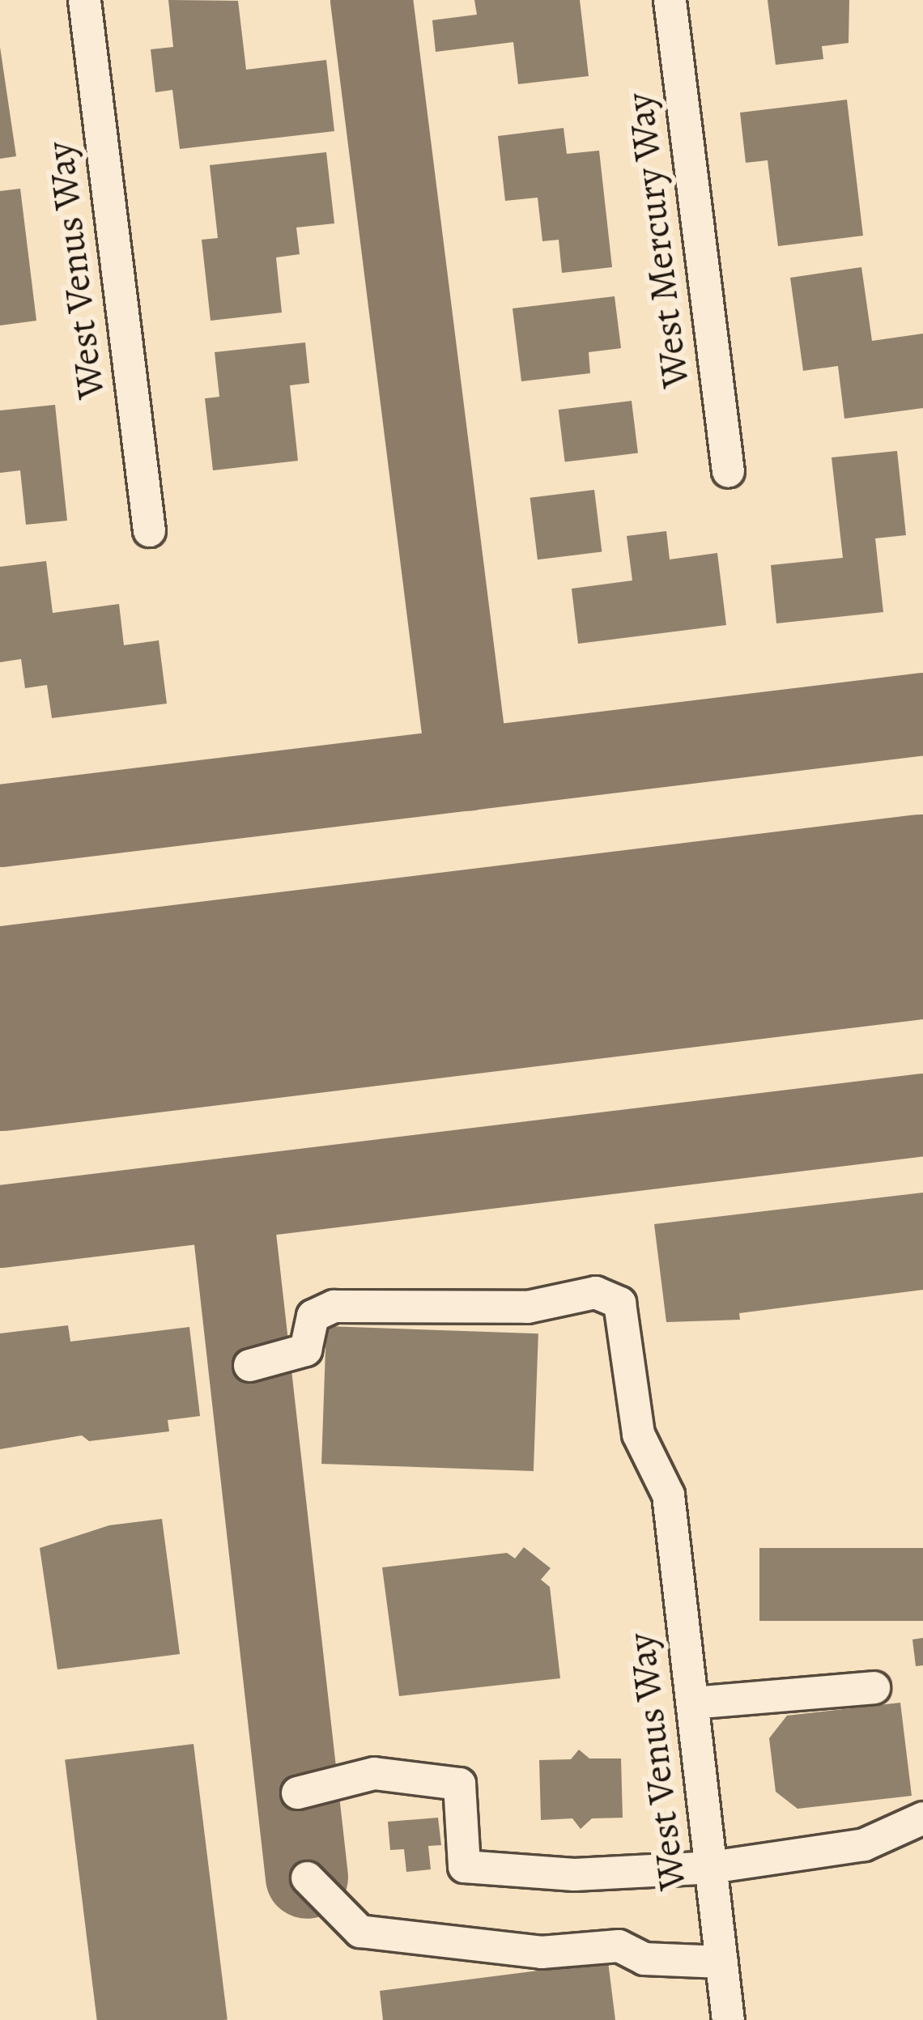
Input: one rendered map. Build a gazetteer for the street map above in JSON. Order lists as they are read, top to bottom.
{
  "streets": {
    "street": ["West Mercury Way", "West Venus Way"]
  }
}
